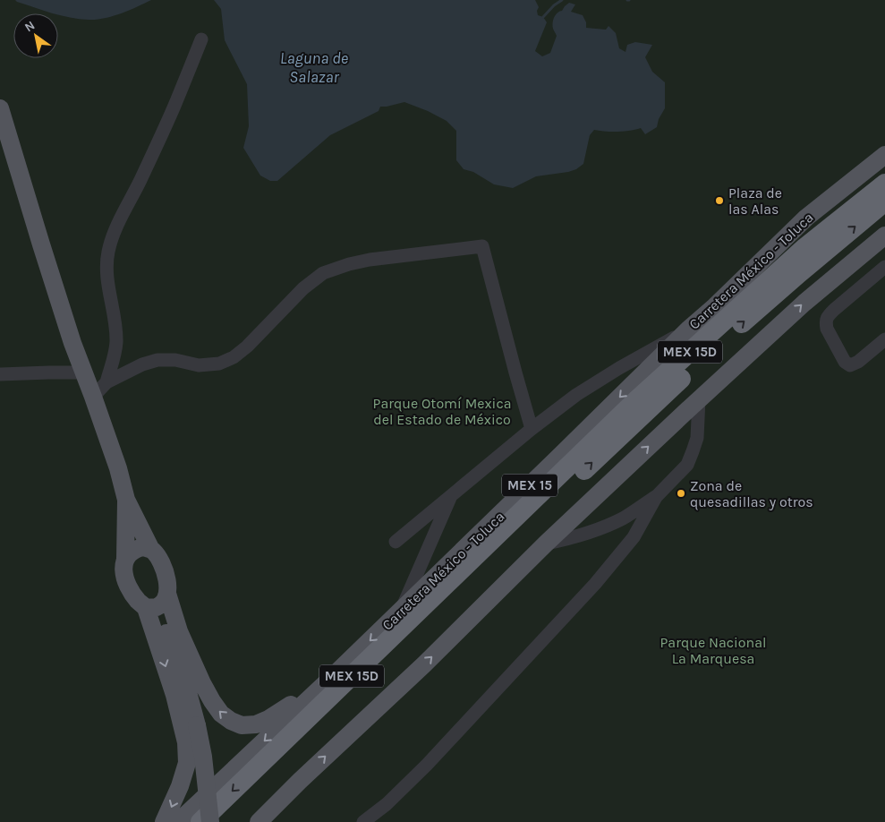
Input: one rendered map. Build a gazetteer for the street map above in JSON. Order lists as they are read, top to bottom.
{
  "streets": {
    "highway": ["MEX 15D"],
    "main road": ["Carretera México - Toluca", "MEX 15"]
  },
  "water": ["Laguna de Salazar"],
  "parks": ["Parque Otomí Mexica del Estado de México", "Parque Nacional La Marquesa"],
  "places": ["Plaza de las Alas", "Zona de quesadillas y otros"],
  "north": "top left"
}
